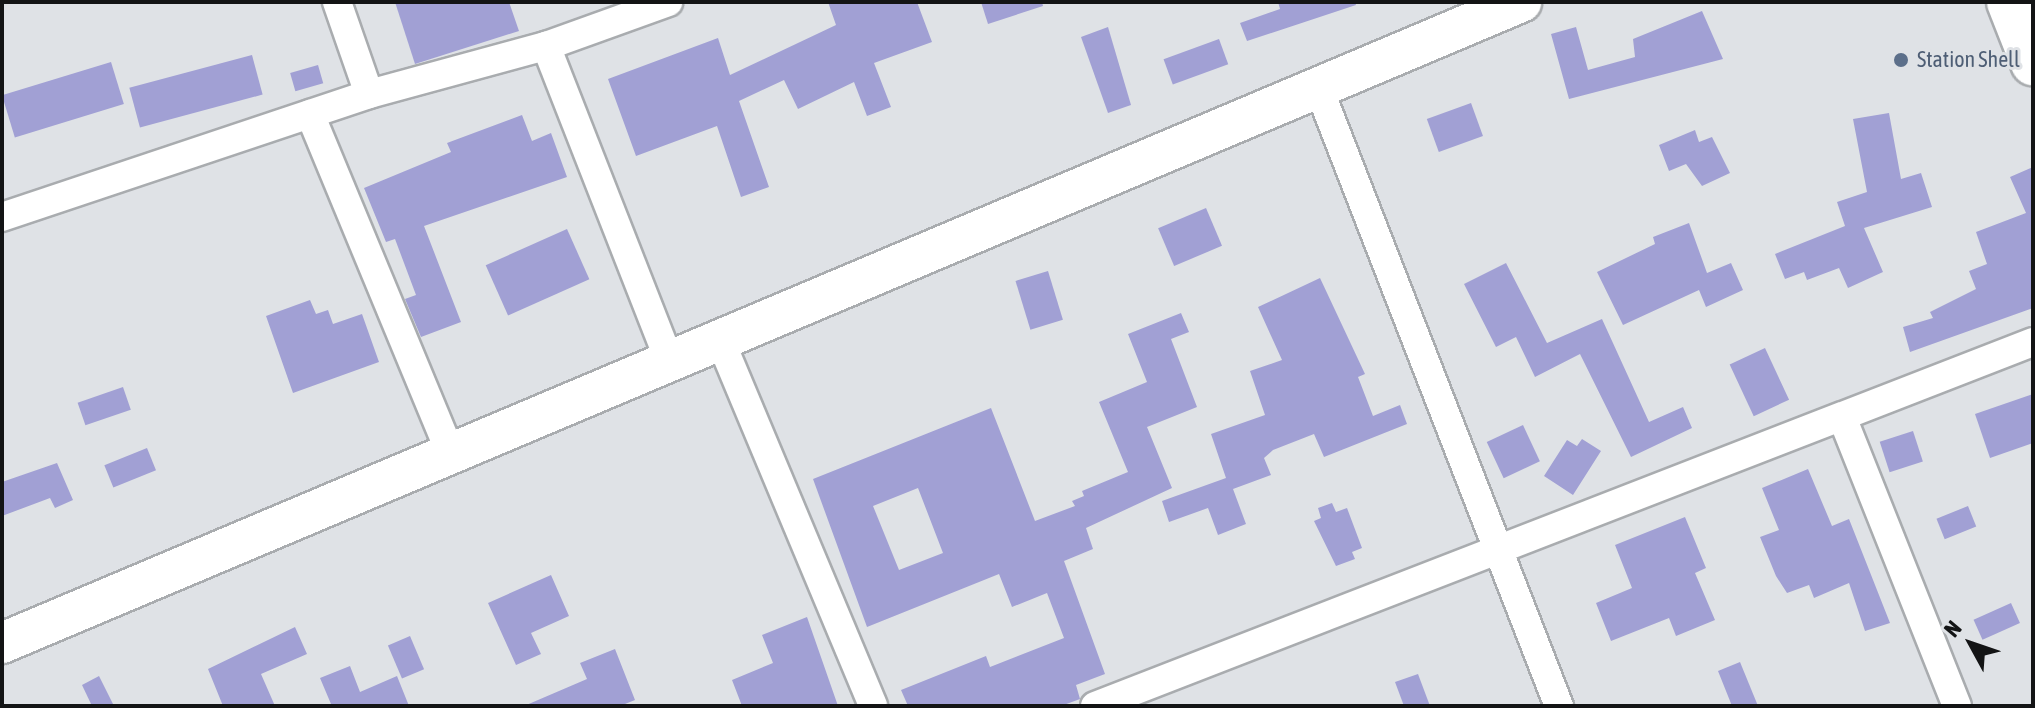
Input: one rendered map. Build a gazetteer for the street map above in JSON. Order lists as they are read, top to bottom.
{
  "places": ["Station Shell"],
  "north": "top left"
}
